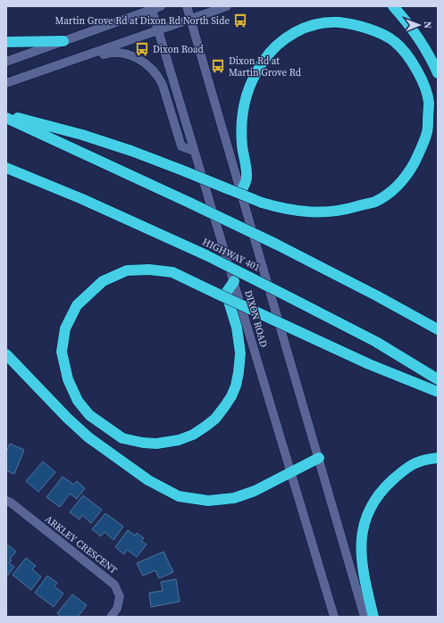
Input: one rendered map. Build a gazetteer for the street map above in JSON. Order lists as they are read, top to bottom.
{
  "streets": {
    "highway": ["HIGHWAY 401"],
    "main road": ["DIXON ROAD", "ARKLEY CRESCENT"]
  },
  "places": {
    "bus stop": ["Martin Grove Rd at Dixon Rd North Side", "Dixon Road", "Dixon Rd at Martin Grove Rd"]
  },
  "north": "right"
}
